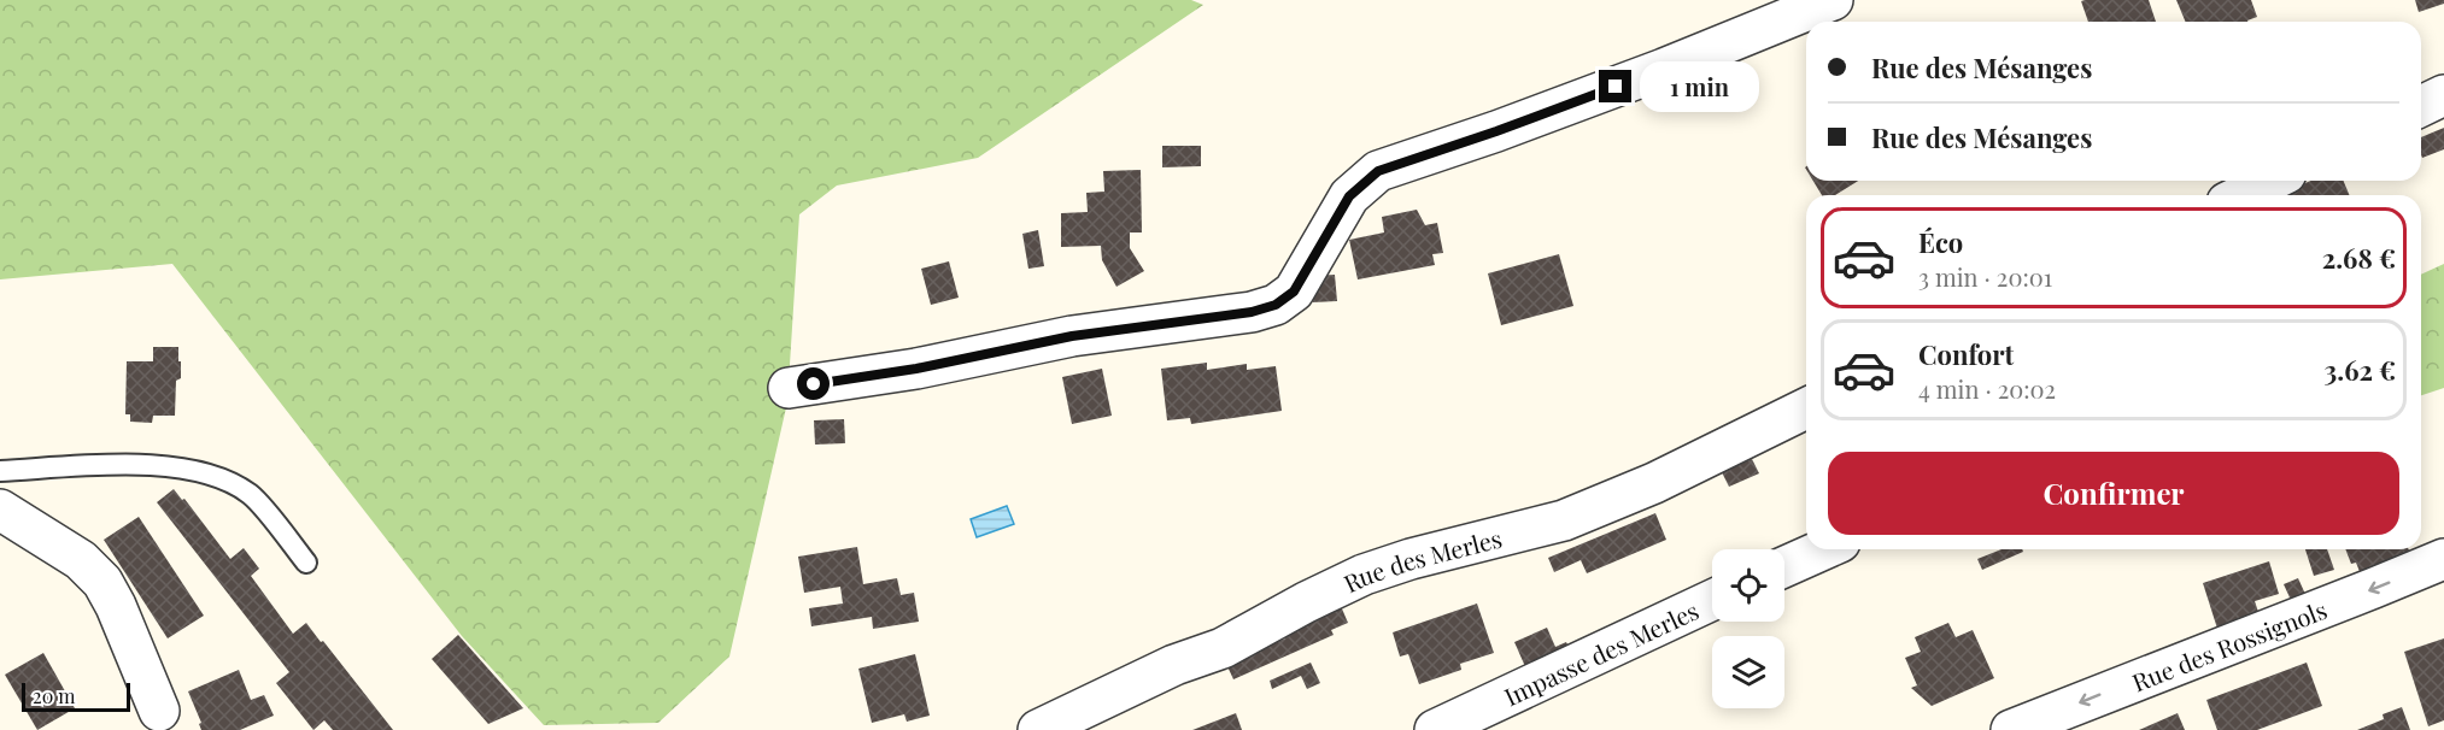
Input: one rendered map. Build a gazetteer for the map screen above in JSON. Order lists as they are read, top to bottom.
{
  "streets": {
    "street": ["Rue des Merles", "Rue des Rossignols", "Impasse des Merles"]
  },
  "one_way": ["Rue des Rossignols"],
  "scale_bar": "20 m",
  "page": {
    "banner": ["Rue des Mésanges", "Rue des Mésanges"],
    "bubble": "1 min",
    "list": [
      {
        "name": "Éco",
        "note": "3 min · 20:01",
        "value": "2.68 €"
      },
      {
        "name": "Confort",
        "note": "4 min · 20:02",
        "value": "3.62 €"
      }
    ],
    "buttons": "Confirmer",
    "scale": "20 m"
  }
}
